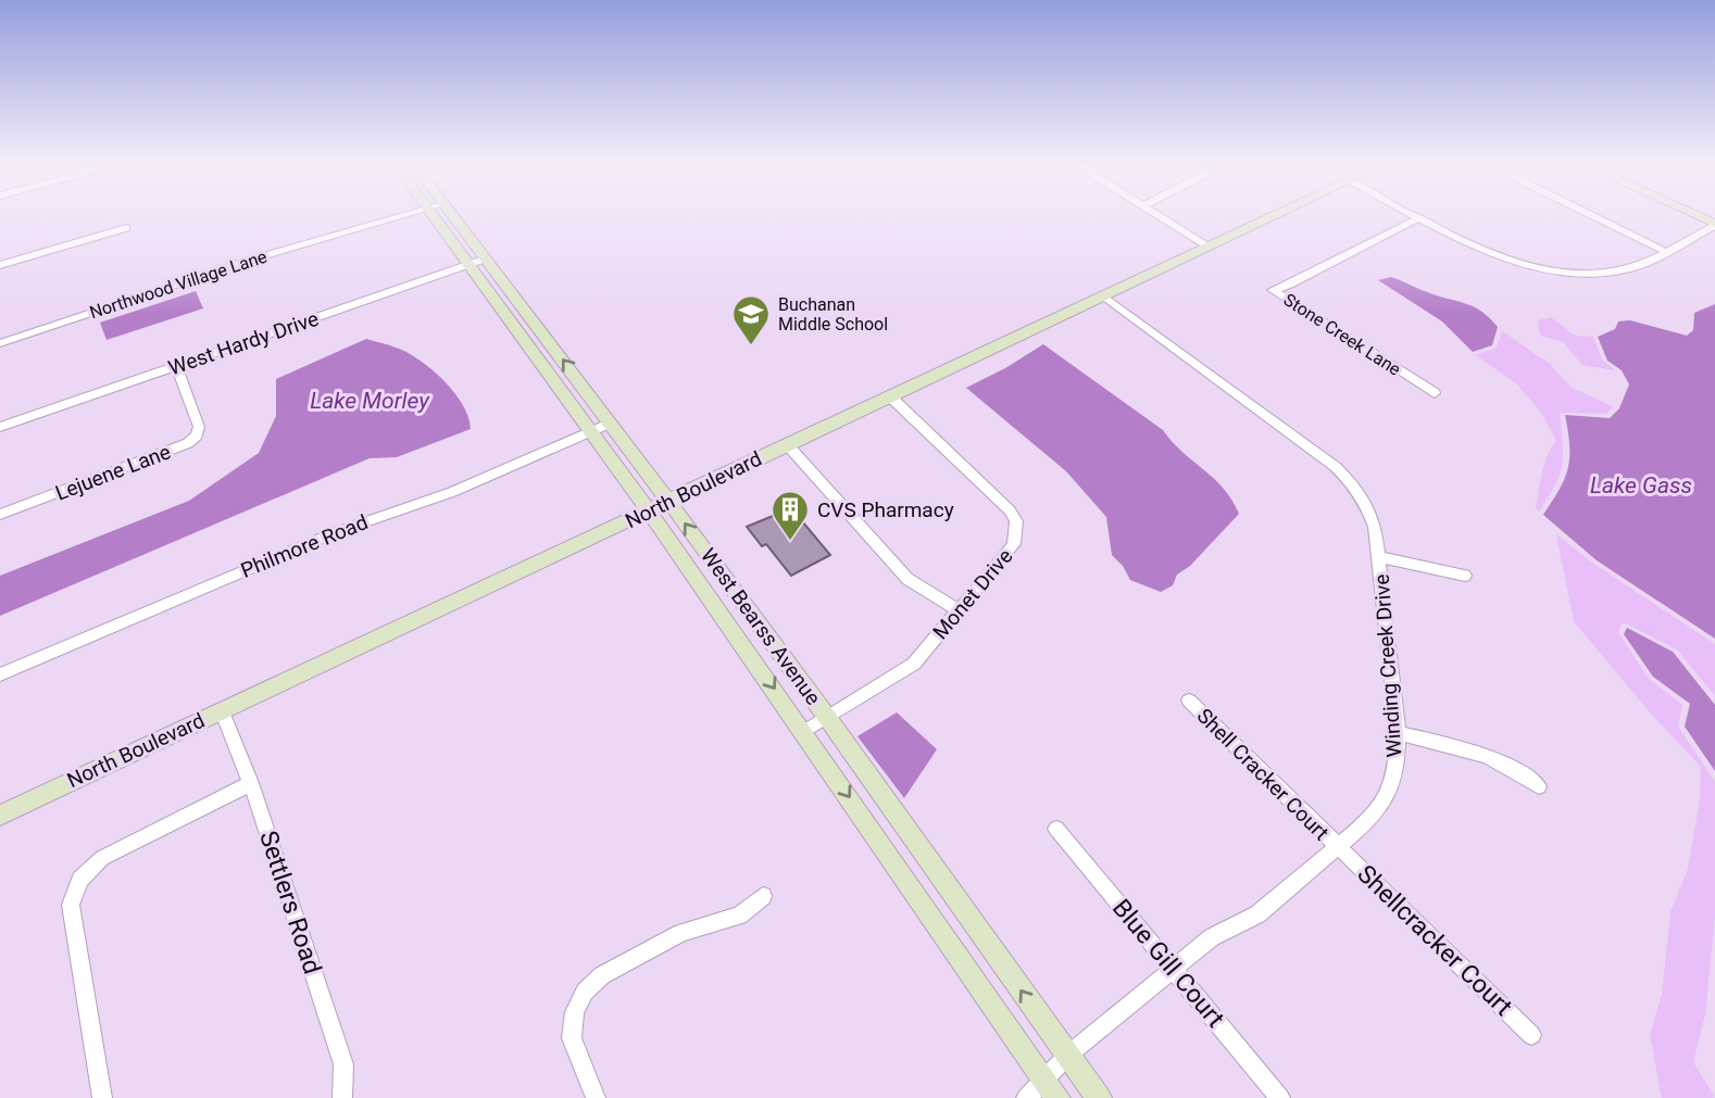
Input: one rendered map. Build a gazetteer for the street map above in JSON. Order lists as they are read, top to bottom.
{
  "streets": {
    "main road": ["North Boulevard", "West Bearss Avenue"],
    "street": [
      "Northwood Village Lane",
      "Stone Creek Lane",
      "West Hardy Drive",
      "Lejuene Lane",
      "Philmore Road",
      "Monet Drive",
      "Winding Creek Drive",
      "Shell Cracker Court",
      "Settlers Road",
      "Shellcracker Court",
      "Blue Gill Court"
    ]
  },
  "crossings": [
    ["West Hardy Drive", "Lejuene Lane"],
    ["West Hardy Drive", "West Bearss Avenue"],
    ["North Boulevard", "Monet Drive"],
    ["North Boulevard", "West Bearss Avenue"],
    ["North Boulevard", "Winding Creek Drive"],
    ["North Boulevard", "Settlers Road"],
    ["Philmore Road", "West Bearss Avenue"],
    ["Monet Drive", "West Bearss Avenue"],
    ["West Bearss Avenue", "Winding Creek Drive"],
    ["Winding Creek Drive", "Shell Cracker Court"],
    ["Winding Creek Drive", "Shellcracker Court"],
    ["Winding Creek Drive", "Blue Gill Court"],
    ["Shell Cracker Court", "Shellcracker Court"]
  ],
  "water": ["Lake Morley", "Lake Gass"],
  "places": {
    "school or university": ["Buchanan Middle School"],
    "building": ["CVS Pharmacy"]
  }
}
